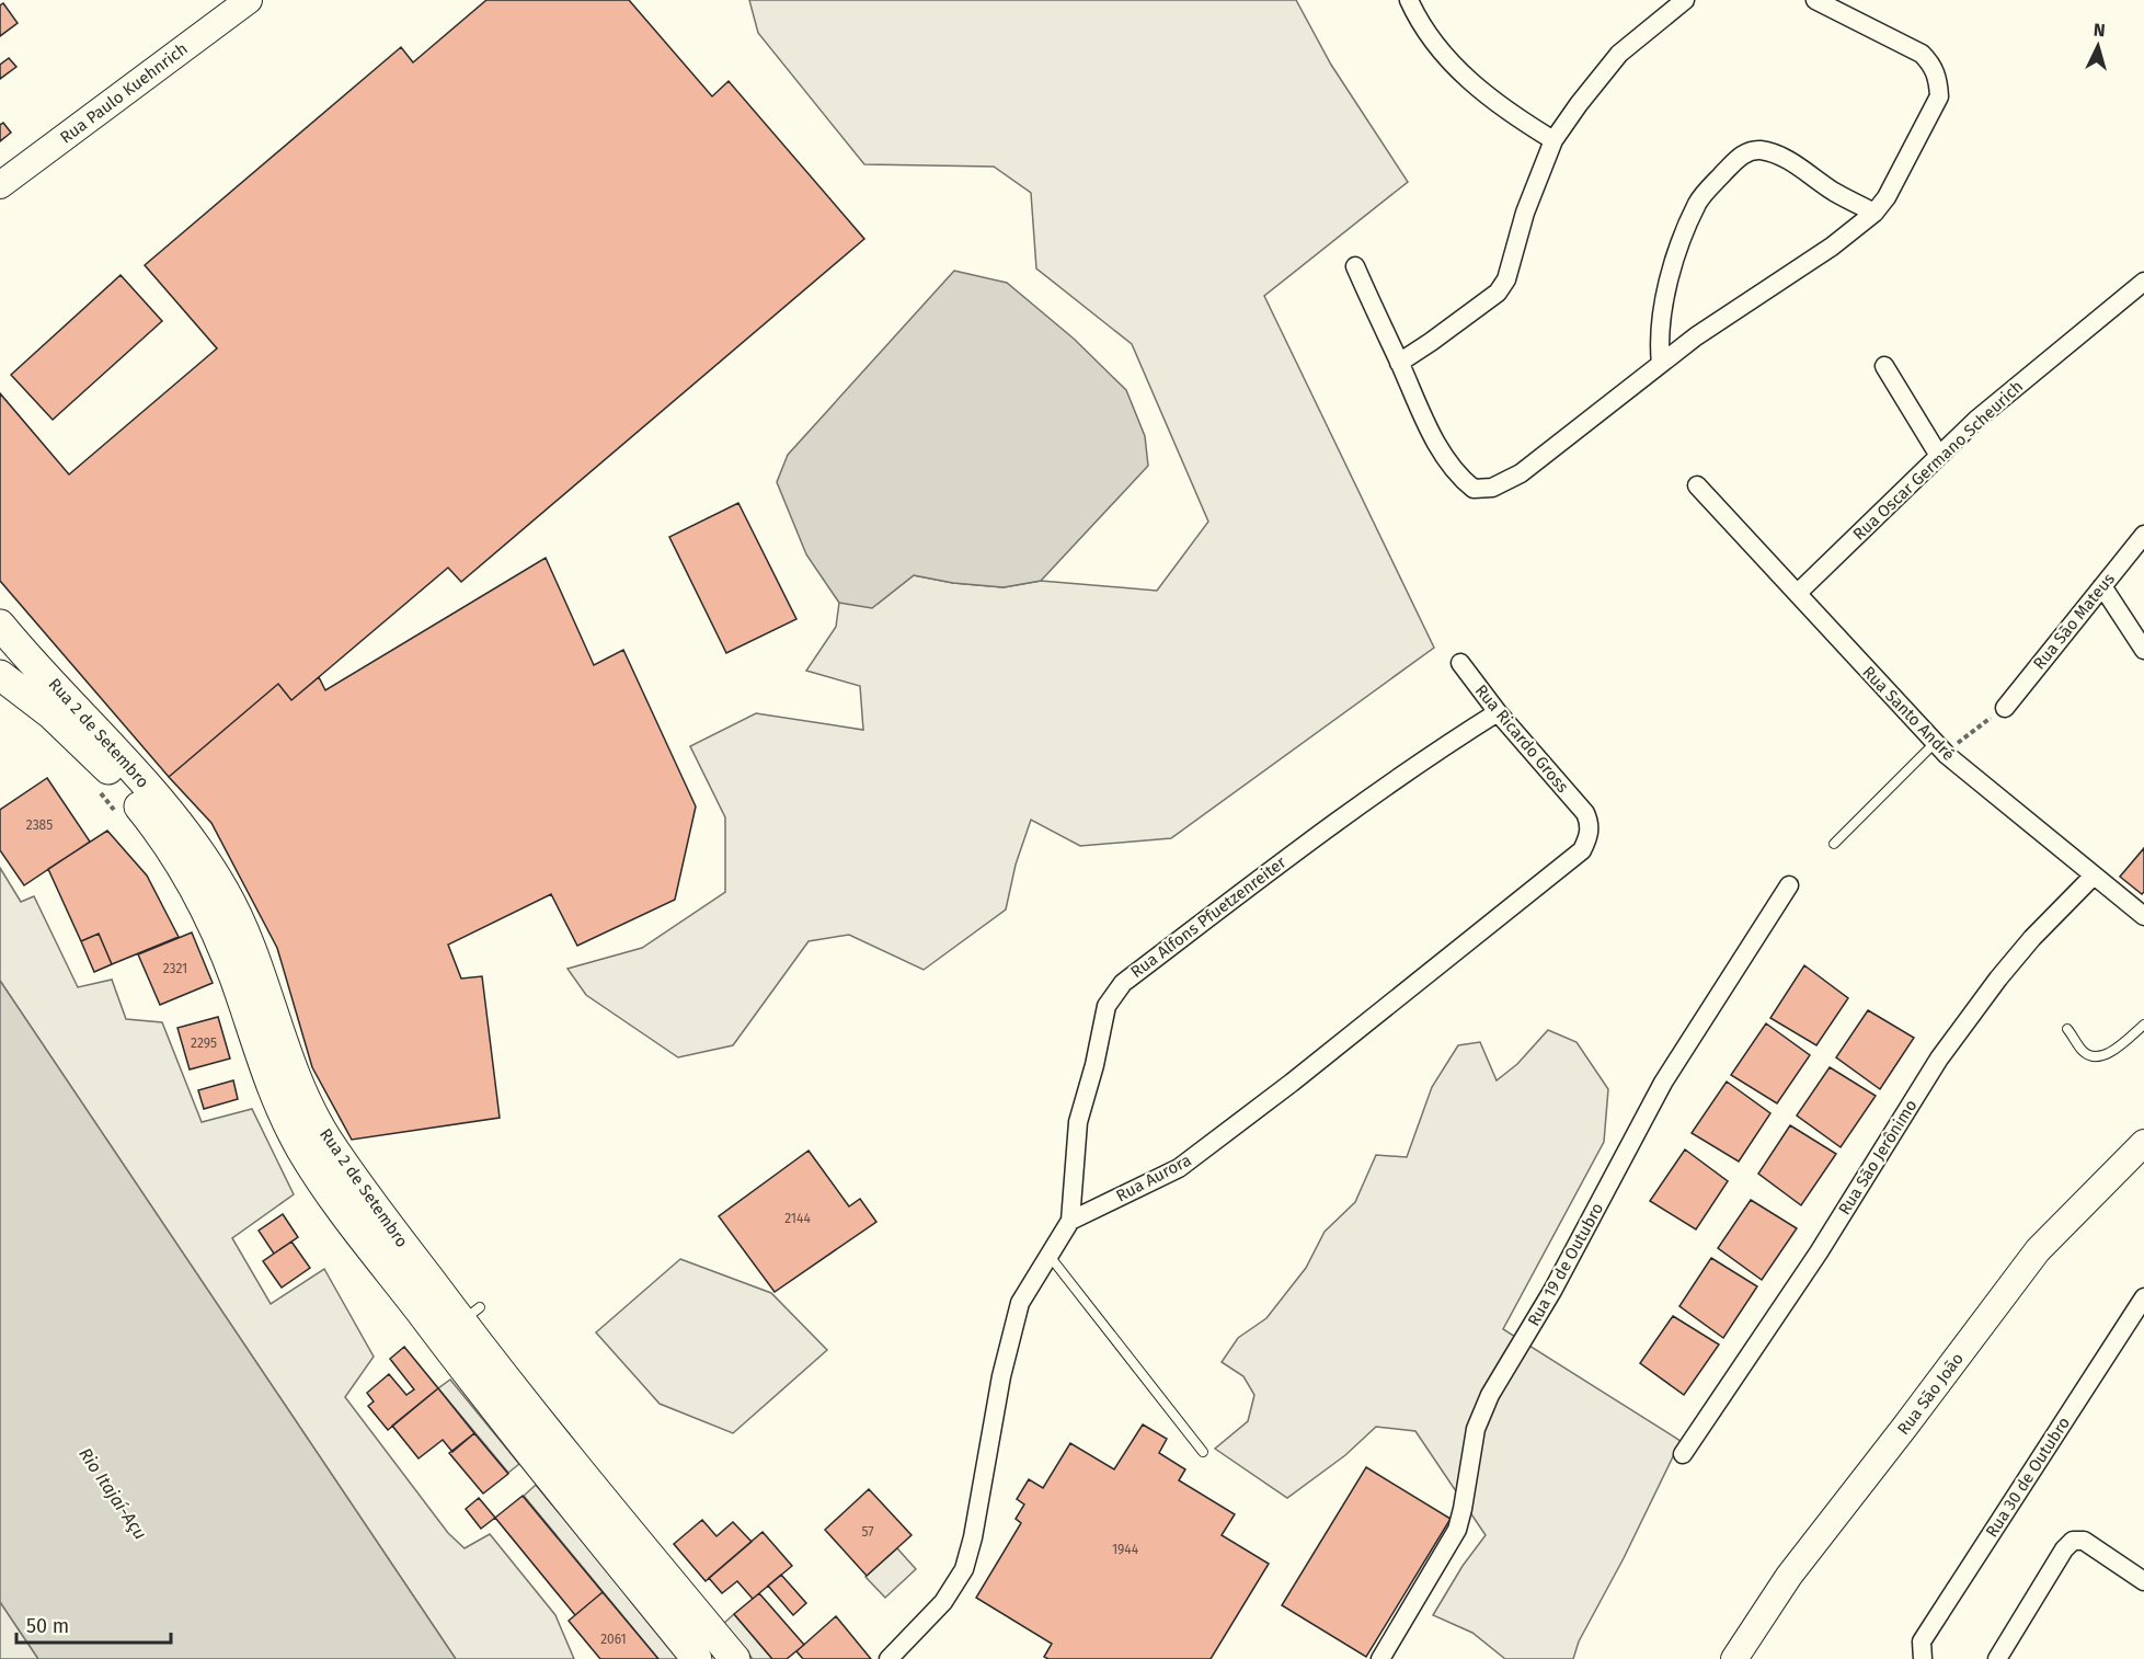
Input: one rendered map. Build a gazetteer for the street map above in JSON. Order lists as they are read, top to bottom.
{
  "streets": {
    "main road": ["Rua 2 de Setembro"],
    "street": [
      "Rua Paulo Kuehnrich",
      "Rua Oscar Germano Scheurich",
      "Rua São Mateus",
      "Rua Santo André",
      "Rua Ricardo Gross",
      "Rua Alfons Pfuetzenreiter",
      "Rua São Jerônimo",
      "Rua Aurora",
      "Rua 19 de Outubro",
      "Rua São João",
      "Rua 30 de Outubro"
    ]
  },
  "crossings": [
    ["Rua Oscar Germano Scheurich", "Rua Santo André"],
    ["Rua Santo André", "Rua São Jerônimo"],
    ["Rua Ricardo Gross", "Rua Alfons Pfuetzenreiter"],
    ["Rua Ricardo Gross", "Rua Aurora"],
    ["Rua Alfons Pfuetzenreiter", "Rua Aurora"]
  ],
  "water": ["Rio Itajaí-Açu"],
  "house_numbers": [
    "2385",
    "2321",
    "2295",
    "2144",
    "57",
    "1944",
    "2061"
  ],
  "scale_bar": "50 m",
  "north": "top"
}
